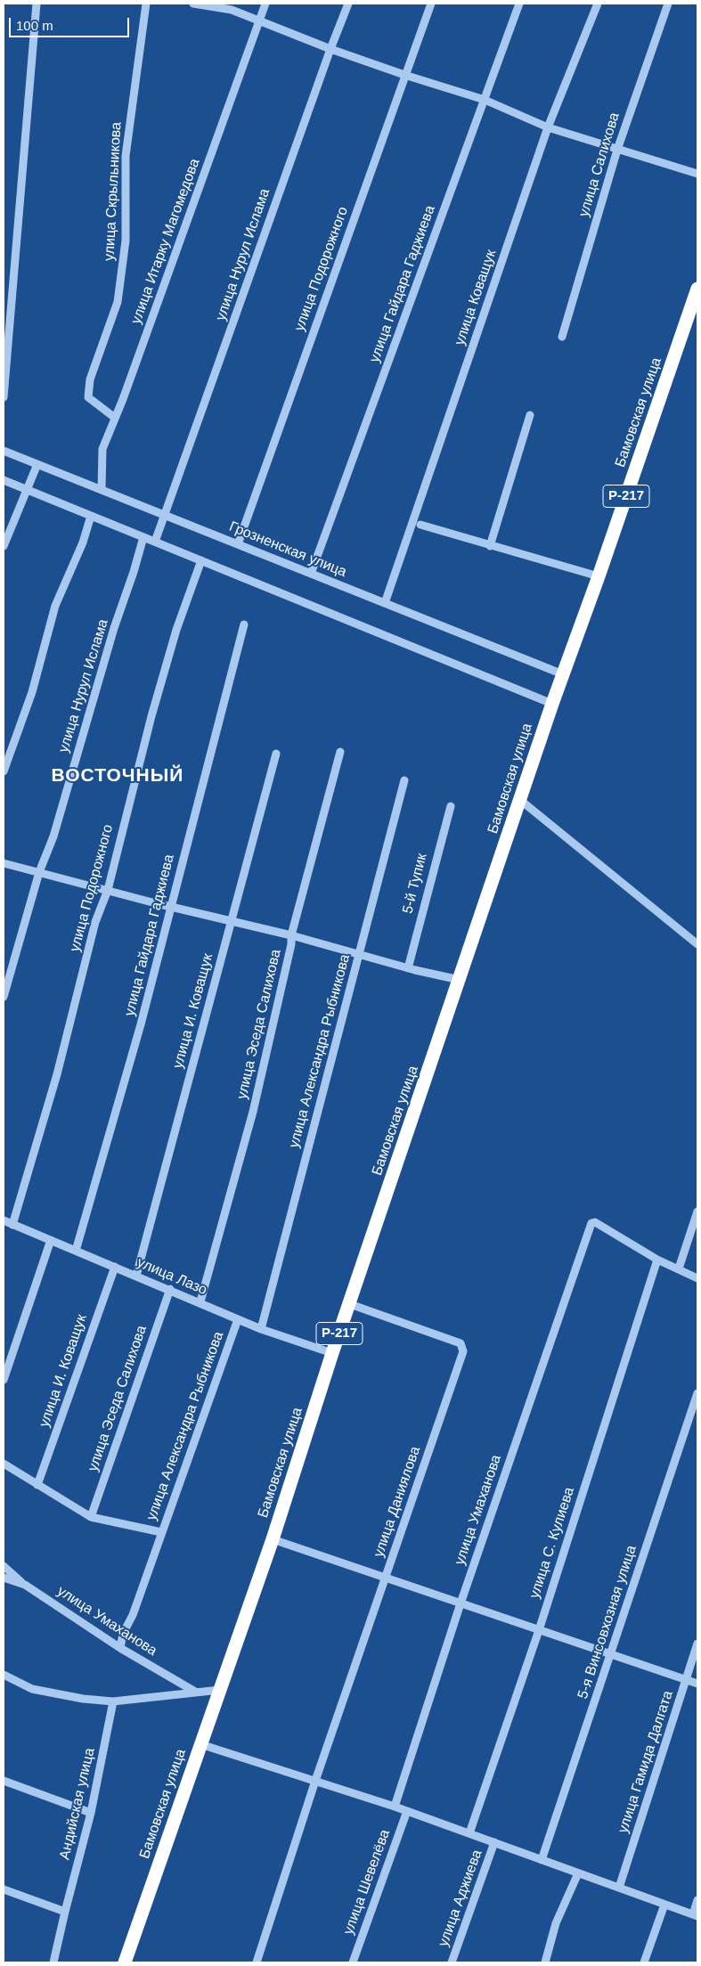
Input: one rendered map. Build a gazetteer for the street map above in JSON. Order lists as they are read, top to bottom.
{
  "streets": {
    "highway": ["Бамовская улица", "Р-217"],
    "street": [
      "улица Салихова",
      "улица Скрыльникова",
      "улица Итарку Магомедова",
      "улица Нурул Ислама",
      "улица Подорожного",
      "улица Гайдара Гаджиева",
      "улица Коващук",
      "Грозненская улица",
      "5-й Тупик",
      "улица И. Коващук",
      "улица Эседа Салихова",
      "улица Александра Рыбникова",
      "улица Лазо",
      "улица Даниялова",
      "улица Умаханова",
      "улица С. Кулиева",
      "5-я Винсовхозная улица",
      "улица Гамида Далгата",
      "Андийская улица",
      "улица Шевелёва",
      "улица Аджиева"
    ]
  },
  "crossings": [
    ["улица Скрыльникова", "улица Итарку Магомедова"],
    ["улица Итарку Магомедова", "Грозненская улица"],
    ["улица Нурул Ислама", "Грозненская улица"],
    ["улица Подорожного", "Грозненская улица"],
    ["улица Подорожного", "улица Лазо"],
    ["улица Гайдара Гаджиева", "Грозненская улица"],
    ["улица Гайдара Гаджиева", "улица Лазо"],
    ["улица Коващук", "Грозненская улица"],
    ["Бамовская улица", "Грозненская улица"],
    ["Бамовская улица", "улица Лазо"],
    ["Бамовская улица", "улица Даниялова"],
    ["улица И. Коващук", "улица Лазо"],
    ["улица Эседа Салихова", "улица Лазо"],
    ["улица Александра Рыбникова", "улица Лазо"],
    ["улица Александра Рыбникова", "улица Умаханова"],
    ["улица Умаханова", "улица С. Кулиева"]
  ],
  "districts": ["ВОСТОЧНЫЙ"],
  "scale_bar": "100 m"
}
